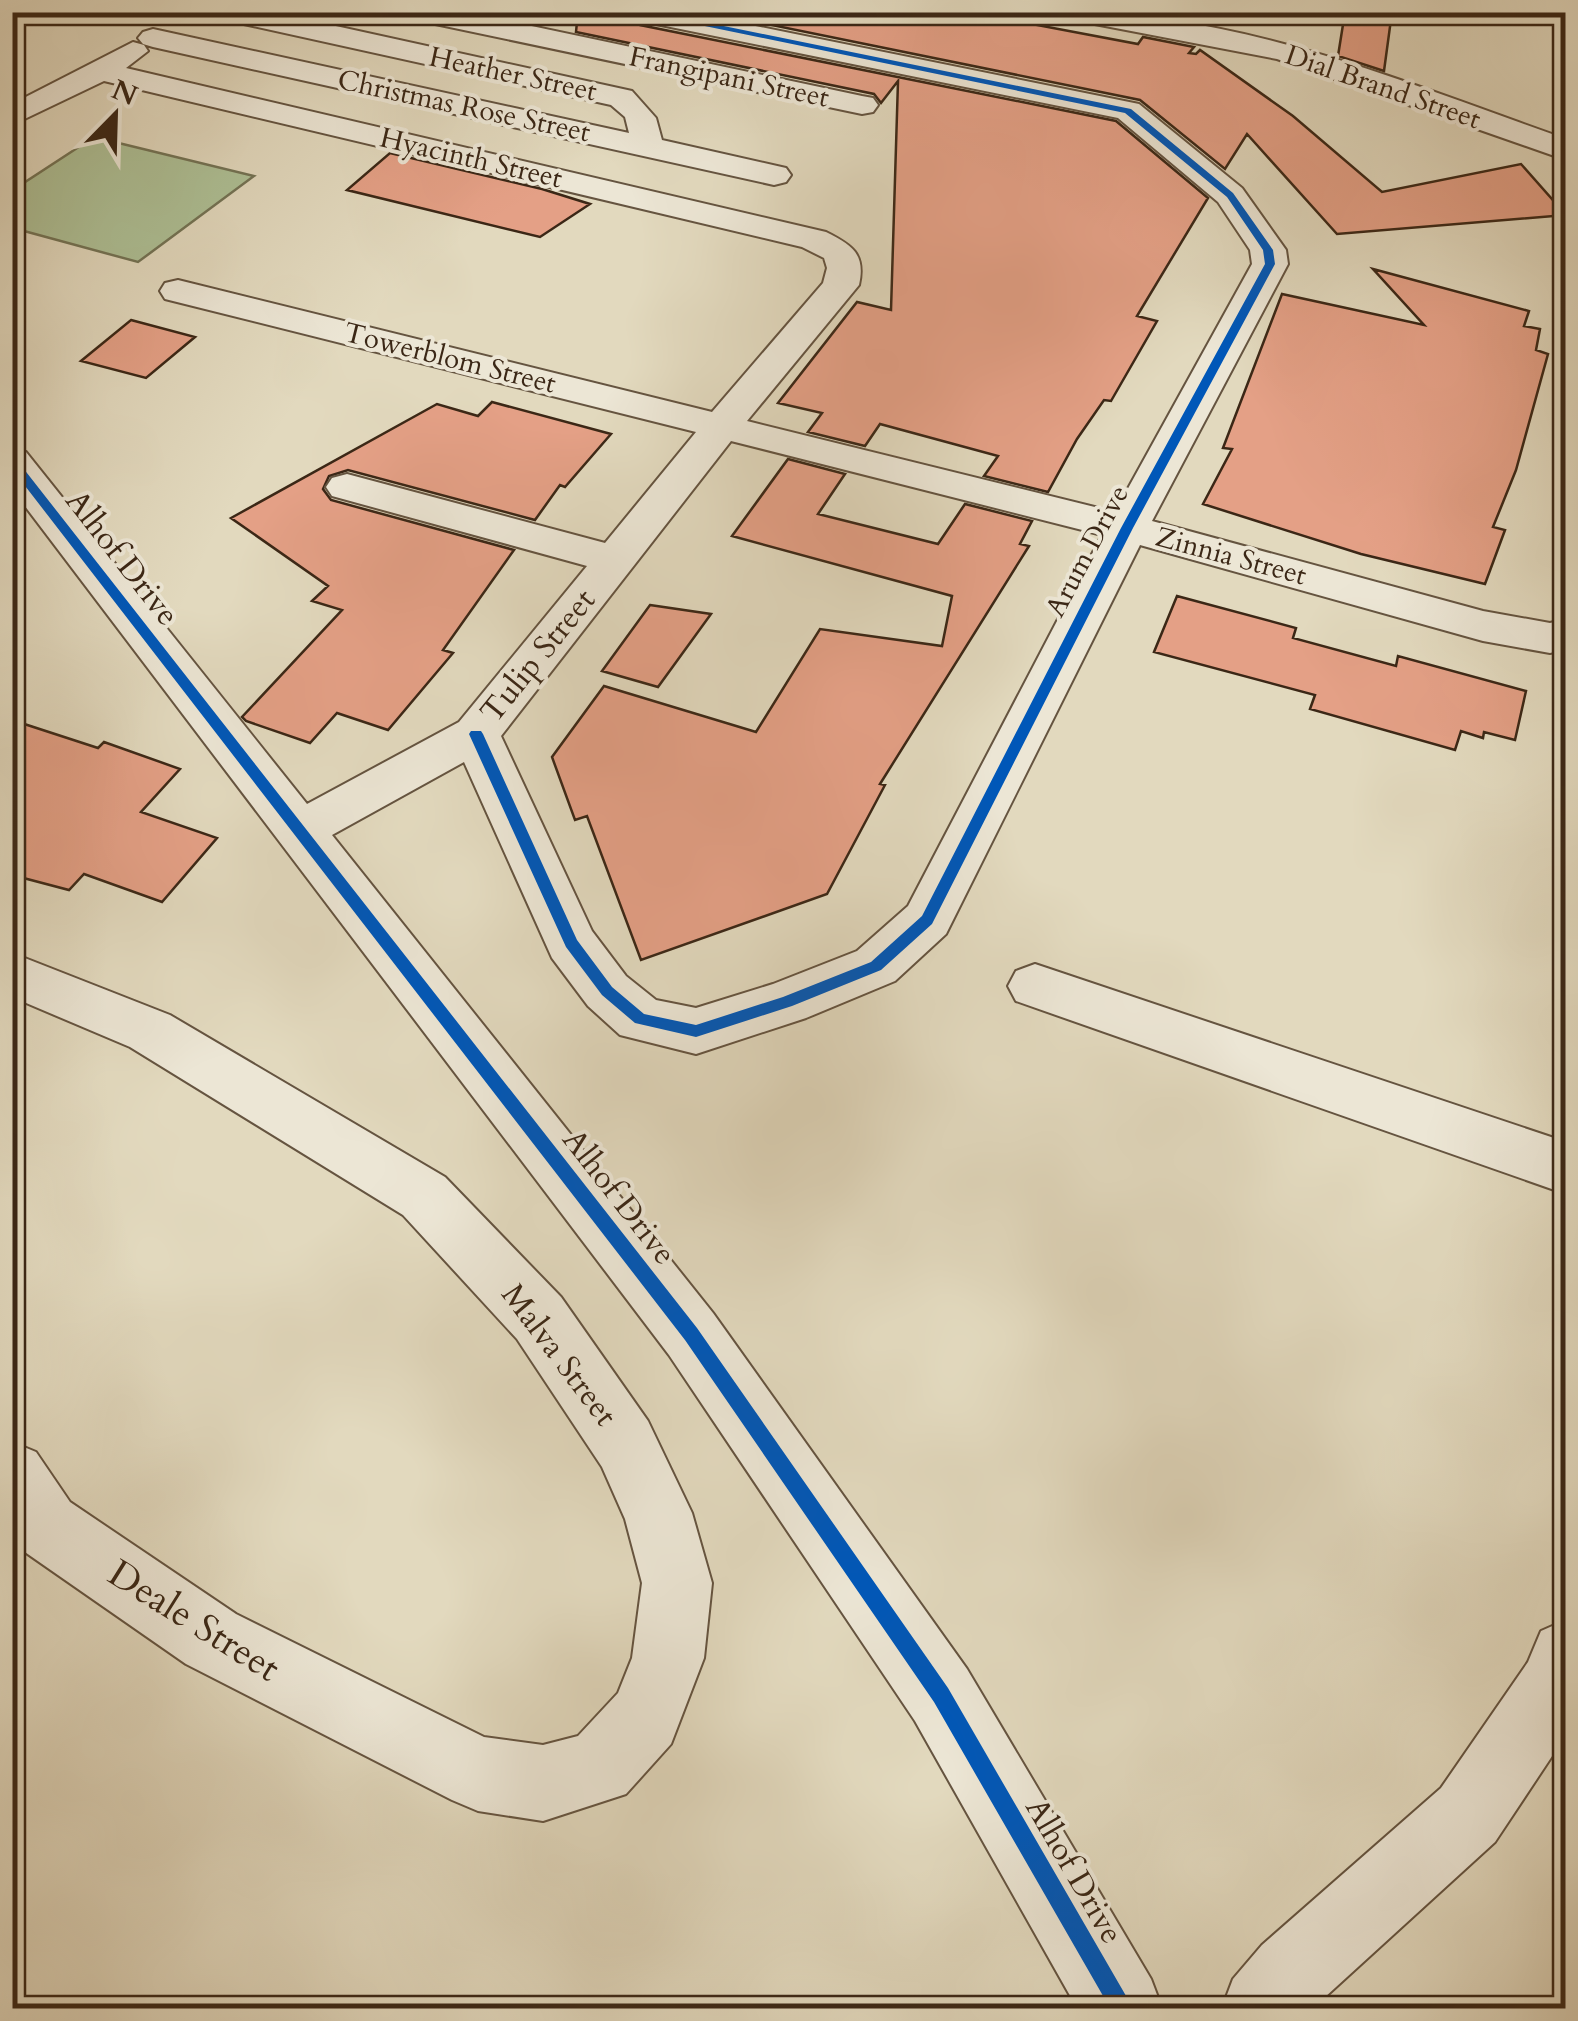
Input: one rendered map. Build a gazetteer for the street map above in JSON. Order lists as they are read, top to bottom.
{
  "streets": {
    "street": [
      "Heather Street",
      "Frangipani Street",
      "Dial Brand Street",
      "Christmas Rose Street",
      "Hyacinth Street",
      "Towerblom Street",
      "Arum Drive",
      "Zinnia Street",
      "Alhof Drive",
      "Tulip Street",
      "Malva Street",
      "Deale Street"
    ]
  },
  "crossings": [
    ["Heather Street", "Christmas Rose Street"],
    ["Hyacinth Street", "Tulip Street"],
    ["Towerblom Street", "Zinnia Street"],
    ["Towerblom Street", "Tulip Street"],
    ["Arum Drive", "Zinnia Street"],
    ["Arum Drive", "Tulip Street"],
    ["Zinnia Street", "Tulip Street"],
    ["Alhof Drive", "Tulip Street"],
    ["Malva Street", "Deale Street"]
  ],
  "north": "top right"
}
